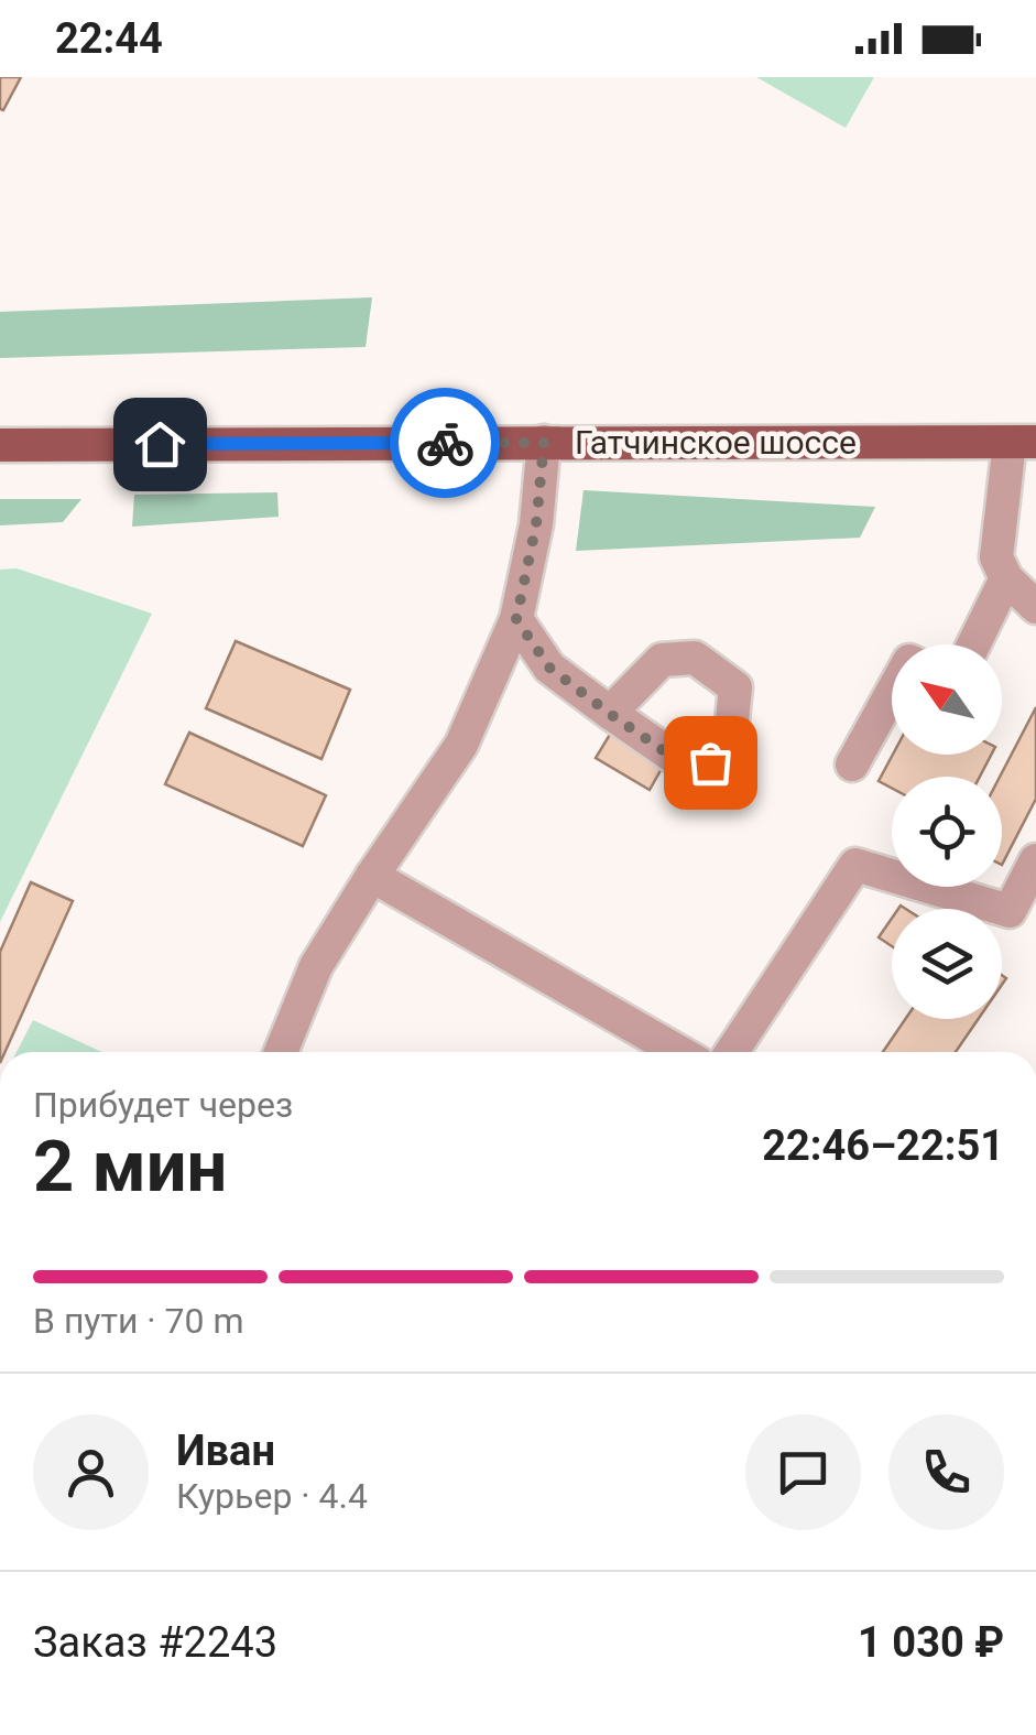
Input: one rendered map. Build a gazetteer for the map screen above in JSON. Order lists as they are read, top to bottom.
{
  "streets": {
    "main road": ["Гатчинское шоссе"]
  },
  "north": "top left",
  "page": {
    "status": "22:44",
    "heading": ["2 мин", "Прибудет через", "22:46–22:51"],
    "panel": [
      "Иван",
      "Курьер · 4.4",
      "Заказ #2243",
      "1 030 ₽"
    ],
    "bar": "В пути · 70 m"
  }
}
